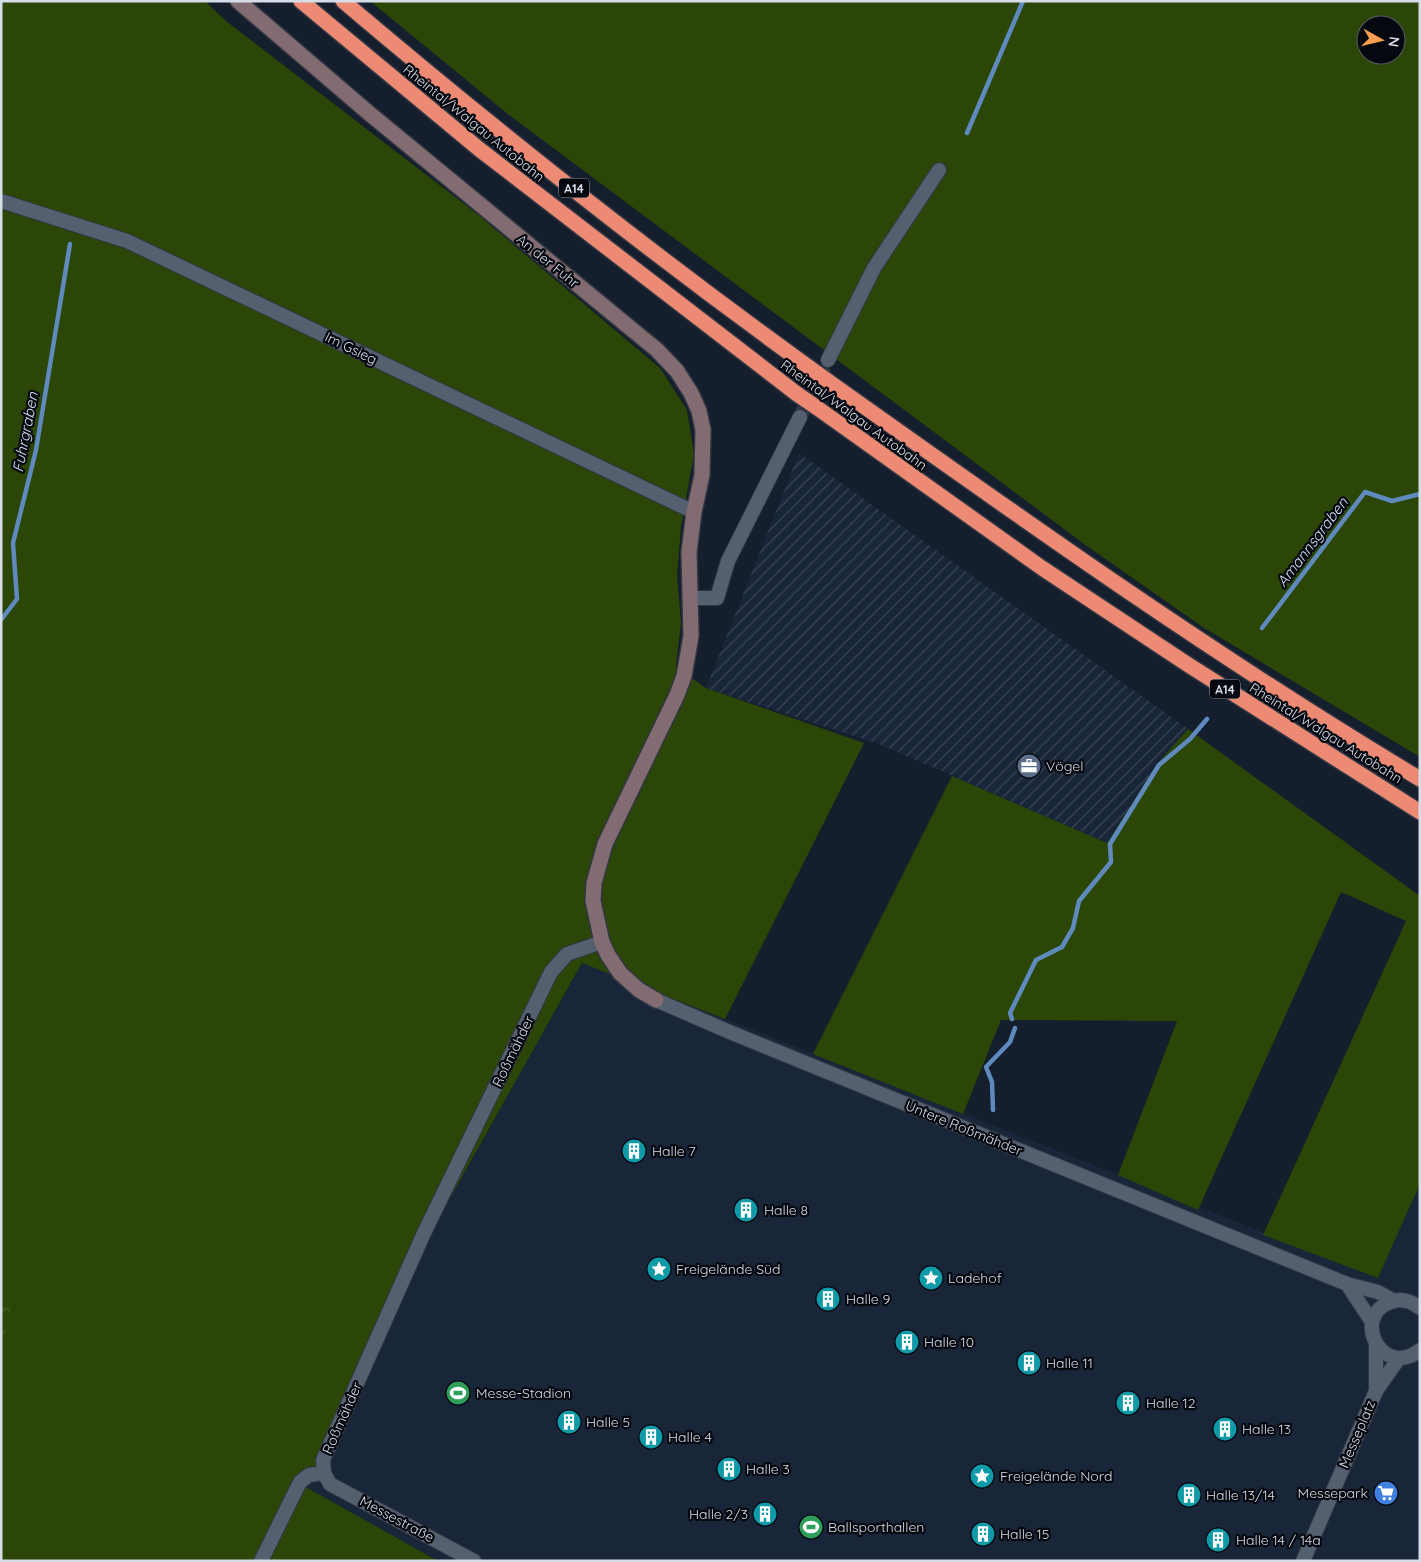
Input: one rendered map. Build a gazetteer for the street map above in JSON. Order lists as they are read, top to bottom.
{
  "streets": {
    "highway": ["Rheintal/Walgau Autobahn", "A14"],
    "main road": ["An der Fuhr", "Untere Roßmähder"],
    "street": [
      "Im Gsieg",
      "Roßmähder",
      "Messeplatz",
      "Messestraße"
    ]
  },
  "crossings": [
    ["An der Fuhr", "Im Gsieg"],
    ["Roßmähder", "Untere Roßmähder"],
    ["Roßmähder", "Messestraße"]
  ],
  "water": ["Fuhrgraben", "Amannsgraben"],
  "places": {
    "office": ["Vögel"],
    "building": [
      "Halle 7",
      "Halle 8",
      "Halle 9",
      "Halle 10",
      "Halle 11",
      "Halle 12",
      "Halle 5",
      "Halle 13",
      "Halle 4",
      "Halle 3",
      "Halle 13/14",
      "Halle 2/3",
      "Halle 15",
      "Halle 14 / 14a"
    ],
    "place": ["Freigelände Süd", "Ladehof", "Freigelände Nord"],
    "sports": ["Messe-Stadion", "Ballsporthallen"],
    "supermarket": ["Messepark"]
  },
  "north": "right"
}
